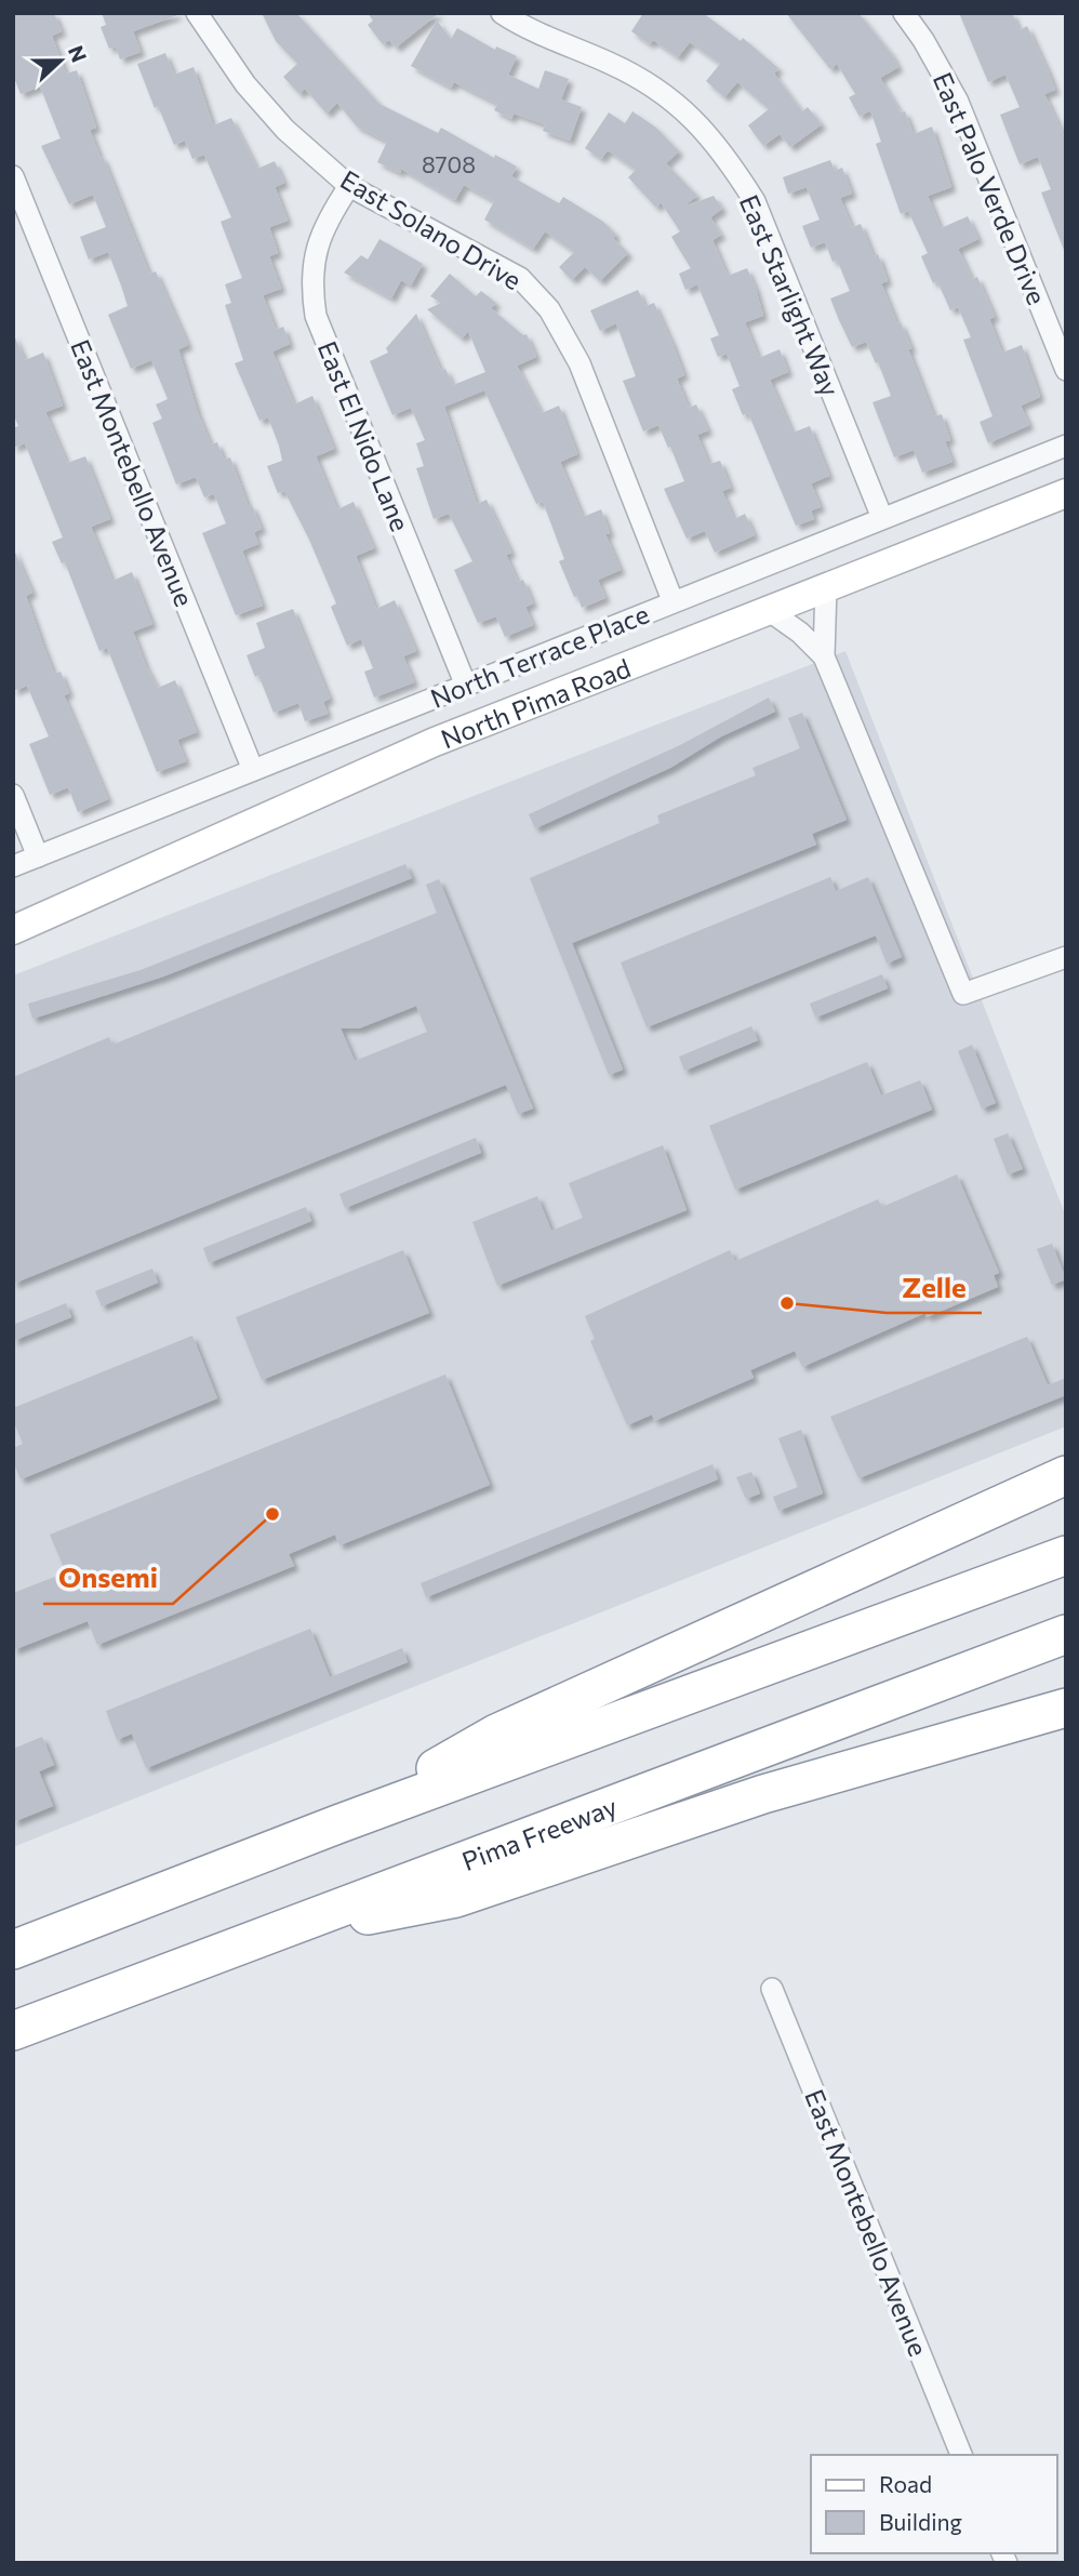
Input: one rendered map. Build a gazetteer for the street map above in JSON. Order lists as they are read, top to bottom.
{
  "streets": {
    "highway": ["Pima Freeway"],
    "main road": ["North Pima Road"],
    "street": [
      "East Palo Verde Drive",
      "East Solano Drive",
      "East Starlight Way",
      "East El Nido Lane",
      "East Montebello Avenue",
      "North Terrace Place"
    ]
  },
  "crossings": [
    ["East Solano Drive", "East El Nido Lane"],
    ["East Solano Drive", "North Terrace Place"],
    ["East Starlight Way", "North Terrace Place"],
    ["East El Nido Lane", "North Terrace Place"],
    ["East Montebello Avenue", "North Terrace Place"]
  ],
  "places": ["Zelle", "Onsemi"],
  "house_numbers": ["8708"],
  "legend": ["Road", "Building"],
  "north": "right"
}
